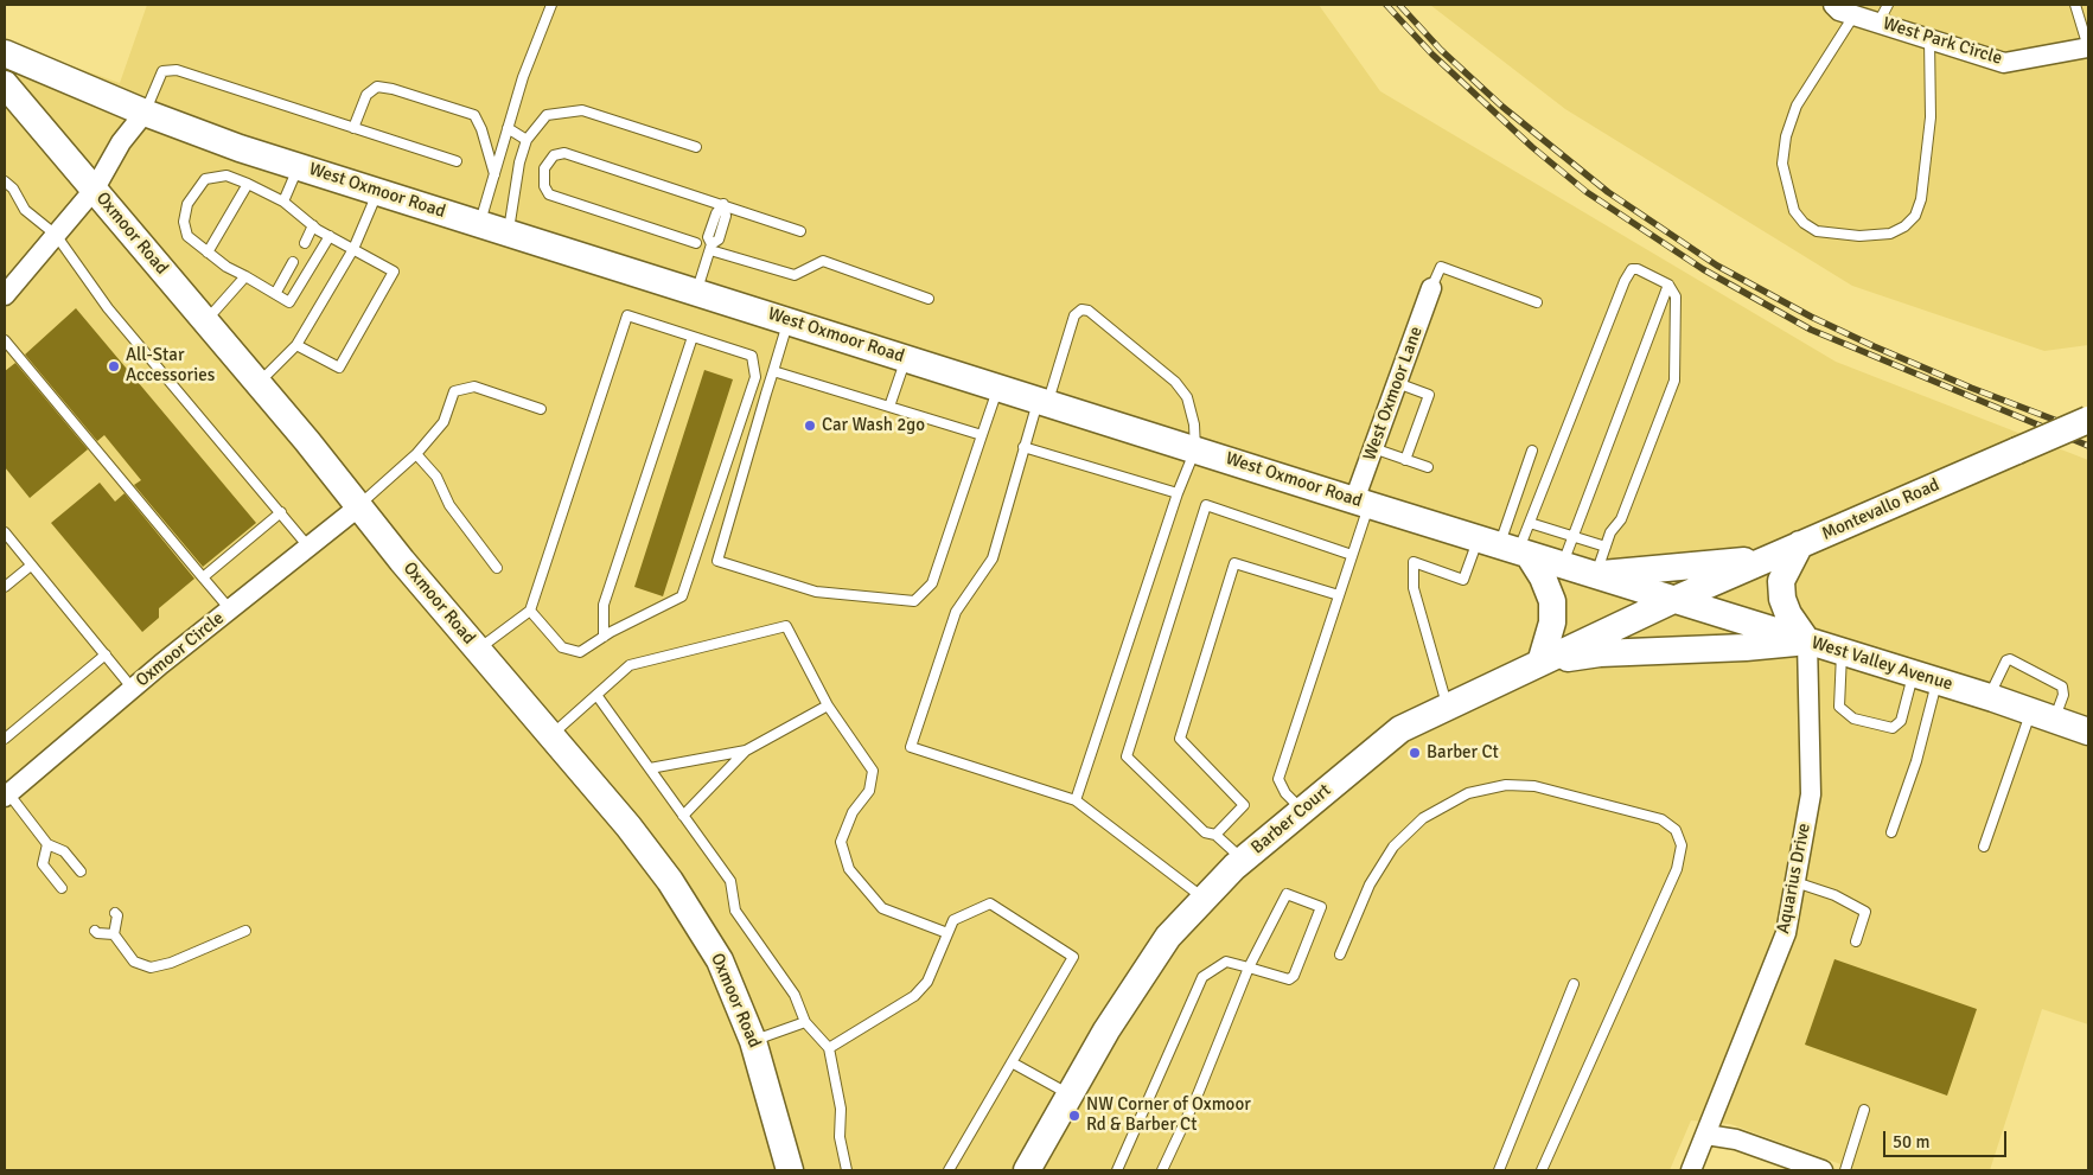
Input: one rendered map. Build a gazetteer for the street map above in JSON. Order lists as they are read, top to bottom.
{
  "streets": {
    "main road": [
      "West Oxmoor Road",
      "Oxmoor Road",
      "Montevallo Road",
      "West Valley Avenue",
      "Barber Court"
    ],
    "street": [
      "West Park Circle",
      "West Oxmoor Lane",
      "Oxmoor Circle",
      "Aquarius Drive"
    ]
  },
  "crossings": [
    ["West Oxmoor Road", "West Oxmoor Lane"],
    ["West Oxmoor Road", "Montevallo Road"],
    ["West Oxmoor Road", "West Valley Avenue"],
    ["West Oxmoor Road", "Barber Court"],
    ["Oxmoor Road", "Oxmoor Circle"],
    ["Montevallo Road", "West Valley Avenue"],
    ["Montevallo Road", "Barber Court"],
    ["West Valley Avenue", "Barber Court"],
    ["West Valley Avenue", "Aquarius Drive"]
  ],
  "places": [
    "All-Star Accessories",
    "Car Wash 2go",
    "Barber Ct",
    "NW Corner of Oxmoor Rd & Barber Ct"
  ],
  "scale_bar": "50 m"
}
